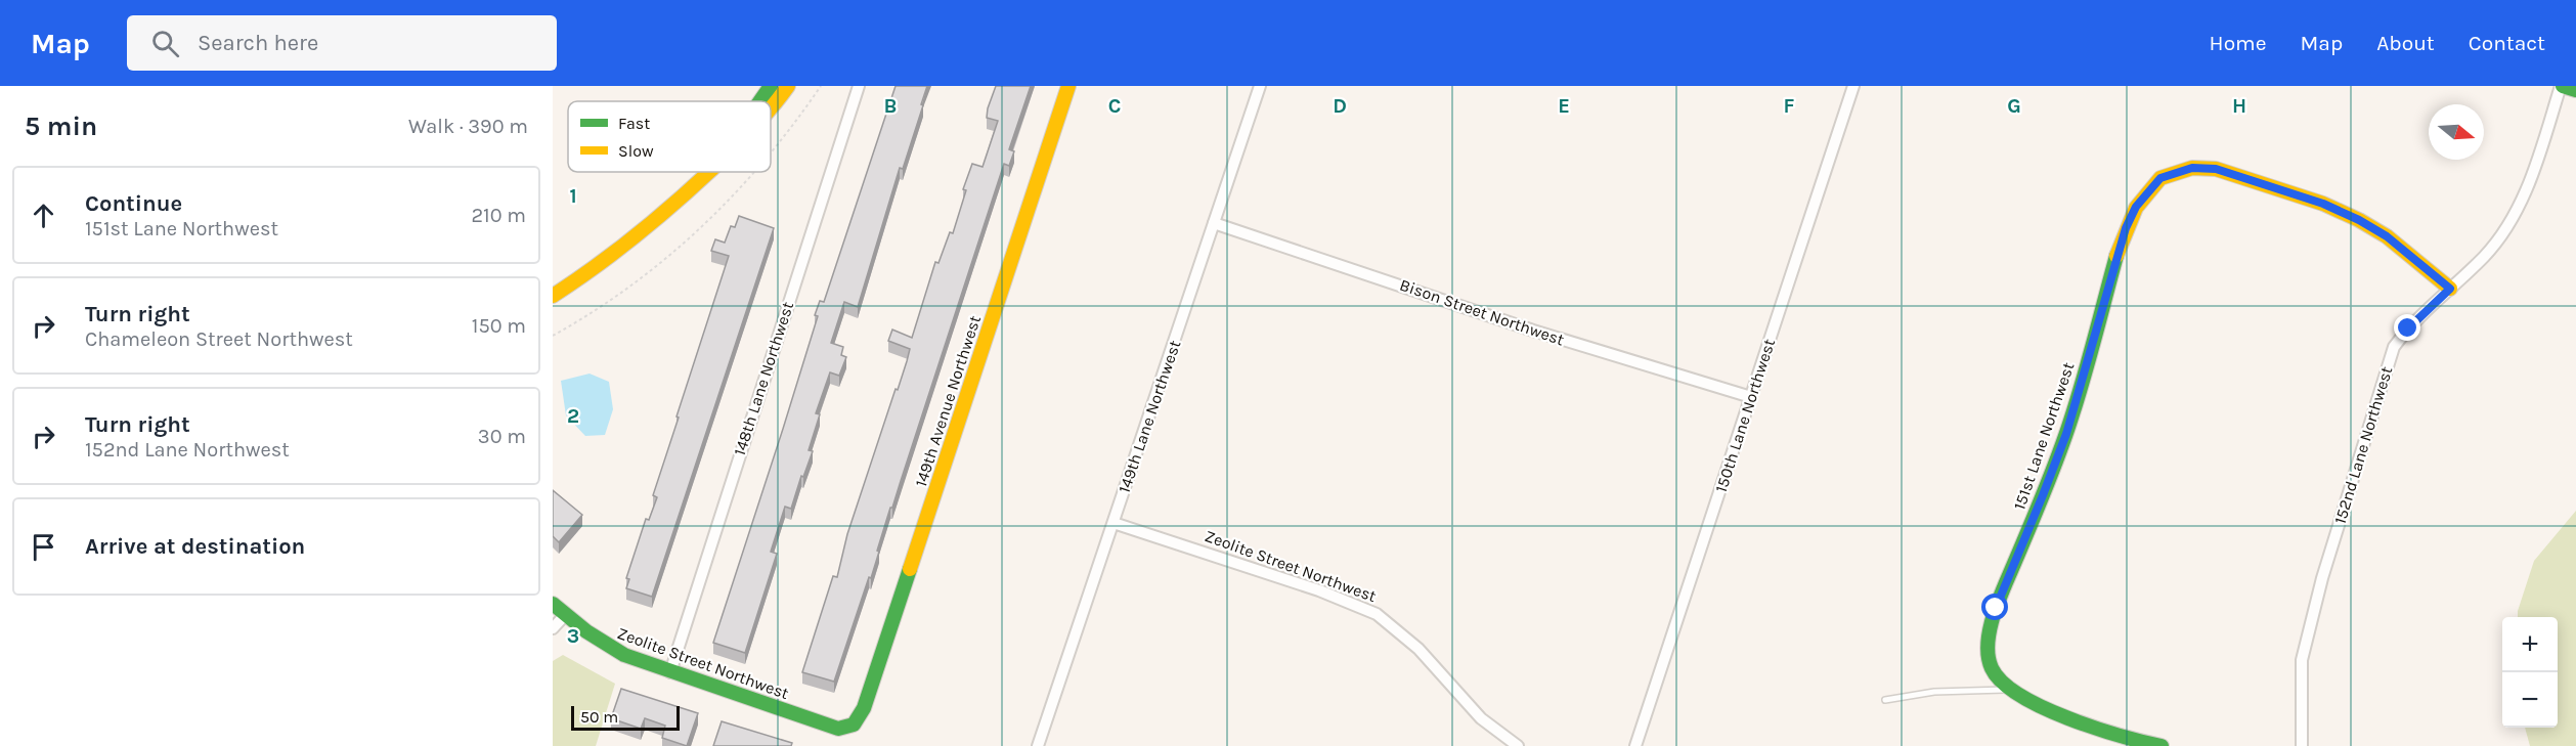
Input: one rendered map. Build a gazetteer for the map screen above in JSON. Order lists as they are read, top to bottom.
{
  "streets": {
    "street": [
      "Bison Street Northwest",
      "148th Lane Northwest",
      "149th Avenue Northwest",
      "150th Lane Northwest",
      "149th Lane Northwest",
      "151st Lane Northwest",
      "152nd Lane Northwest",
      "Zeolite Street Northwest"
    ]
  },
  "crossings": [
    ["Bison Street Northwest", "150th Lane Northwest"],
    ["Bison Street Northwest", "149th Lane Northwest"],
    ["148th Lane Northwest", "Zeolite Street Northwest"],
    ["149th Avenue Northwest", "Zeolite Street Northwest"],
    ["149th Lane Northwest", "Zeolite Street Northwest"],
    ["151st Lane Northwest", "152nd Lane Northwest"]
  ],
  "legend": ["Fast", "Slow"],
  "scale_bar": "50 m",
  "north": "right",
  "page": {
    "header": "Map",
    "search": "Search here",
    "nav": [
      "Home",
      "Map",
      "About",
      "Contact"
    ],
    "heading": ["5 min", "Walk · 390 m"],
    "list": [
      ["Continue", "151st Lane Northwest", "210 m"],
      ["Turn right", "Chameleon Street Northwest", "150 m"],
      ["Turn right", "152nd Lane Northwest", "30 m"],
      "Arrive at destination"
    ],
    "map_buttons": ["+", "−"],
    "scale": "50 m"
  },
  "grid": {
    "columns": [
      "B",
      "C",
      "D",
      "E",
      "F",
      "G",
      "H"
    ],
    "rows": ["1", "2", "3"]
  }
}
